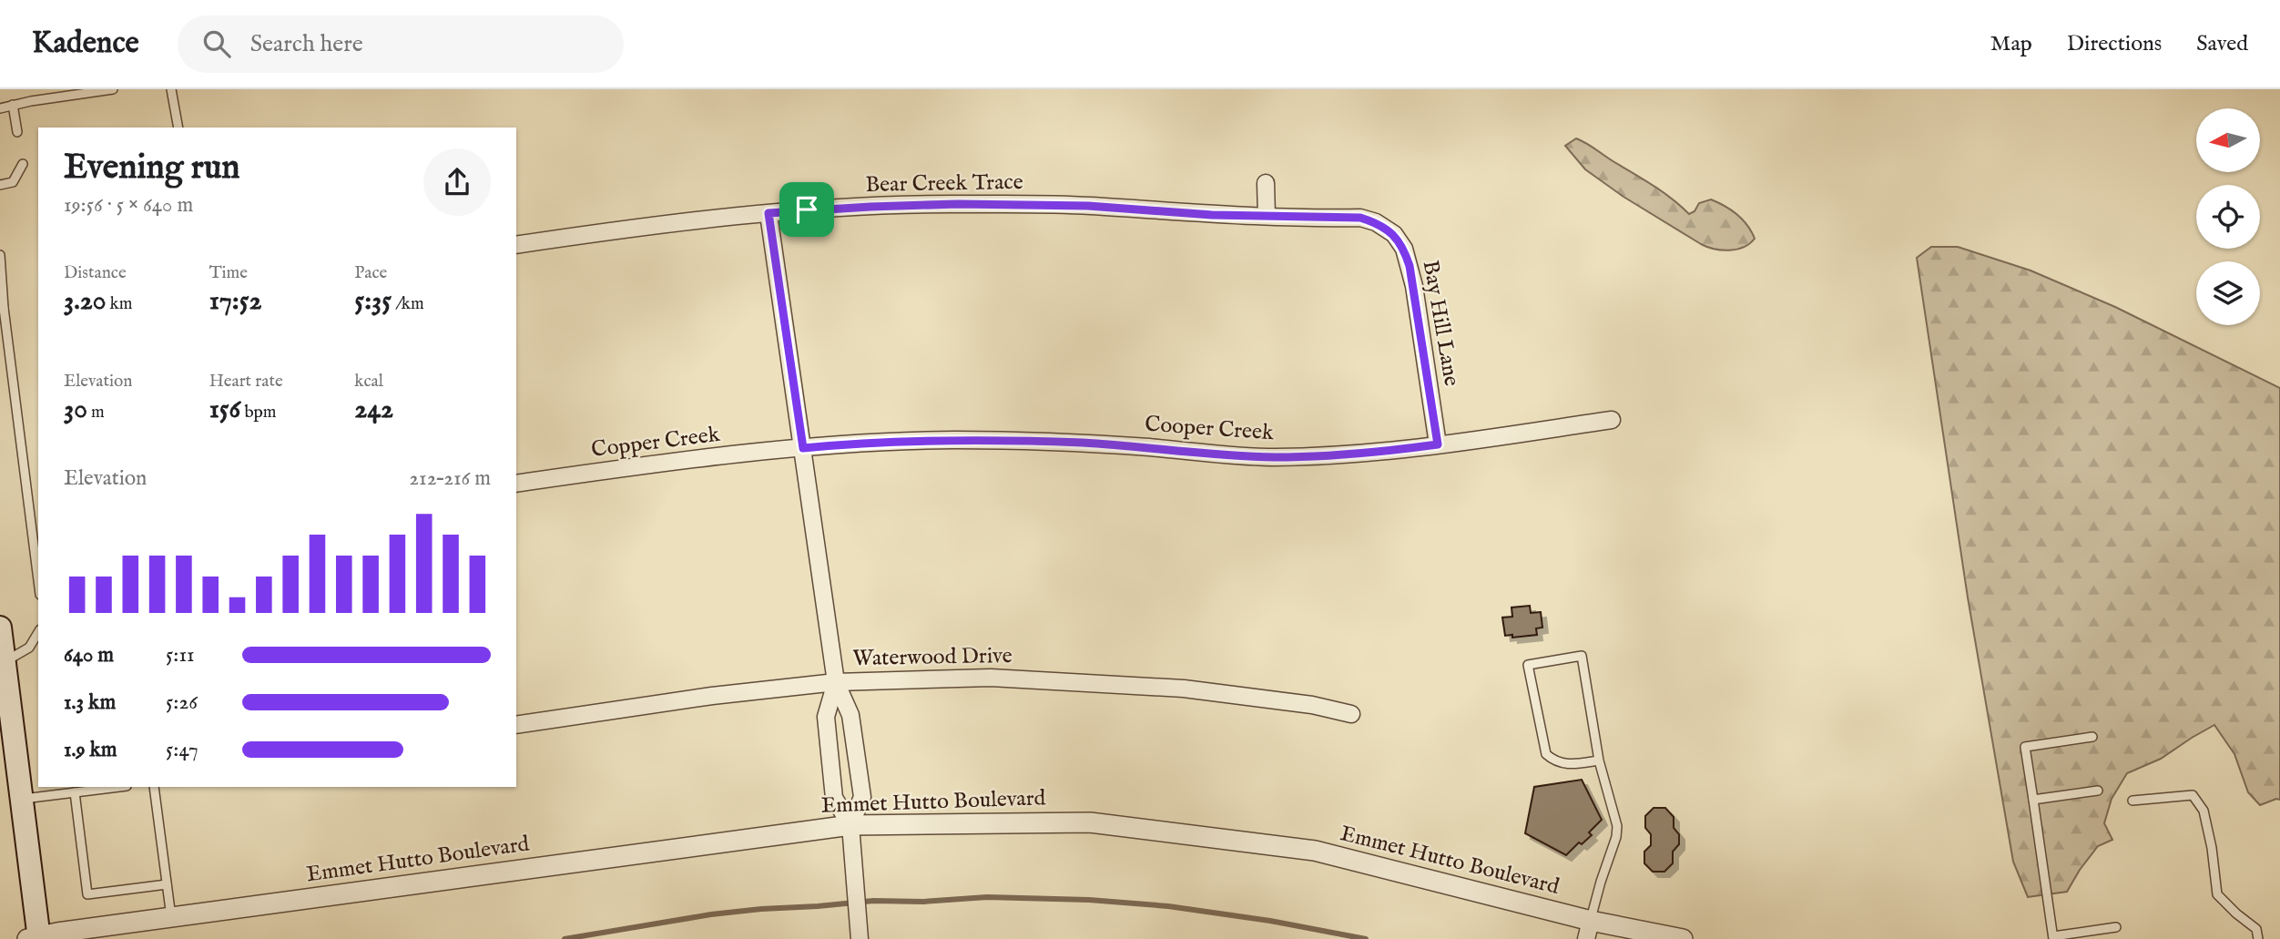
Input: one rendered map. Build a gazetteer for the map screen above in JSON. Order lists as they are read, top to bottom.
{
  "streets": {
    "street": [
      "Bear Creek Trace",
      "Bay Hill Lane",
      "Cooper Creek",
      "Copper Creek",
      "Waterwood Drive",
      "Emmet Hutto Boulevard"
    ]
  },
  "crossings": [
    ["Bear Creek Trace", "Bay Hill Lane"],
    ["Bay Hill Lane", "Cooper Creek"],
    ["Cooper Creek", "Copper Creek"]
  ],
  "north": "left",
  "page": {
    "header": "Kadence",
    "search": "Search here",
    "nav": ["Map", "Directions", "Saved"],
    "heading": ["Evening run", "19:56 · 5 × 640 m"],
    "stats": [
      ["Distance", "3.20 km"],
      ["Time", "17:52"],
      ["Pace", "5:35 /km"],
      ["Elevation", "30 m"],
      ["Heart rate", "156 bpm"],
      ["kcal", "242"]
    ],
    "chart": ["Elevation", "212–216 m"],
    "list": [
      {
        "name": "640 m",
        "note": "5:11"
      },
      {
        "name": "1.3 km",
        "note": "5:26"
      },
      {
        "name": "1.9 km",
        "note": "5:47"
      }
    ]
  }
}
